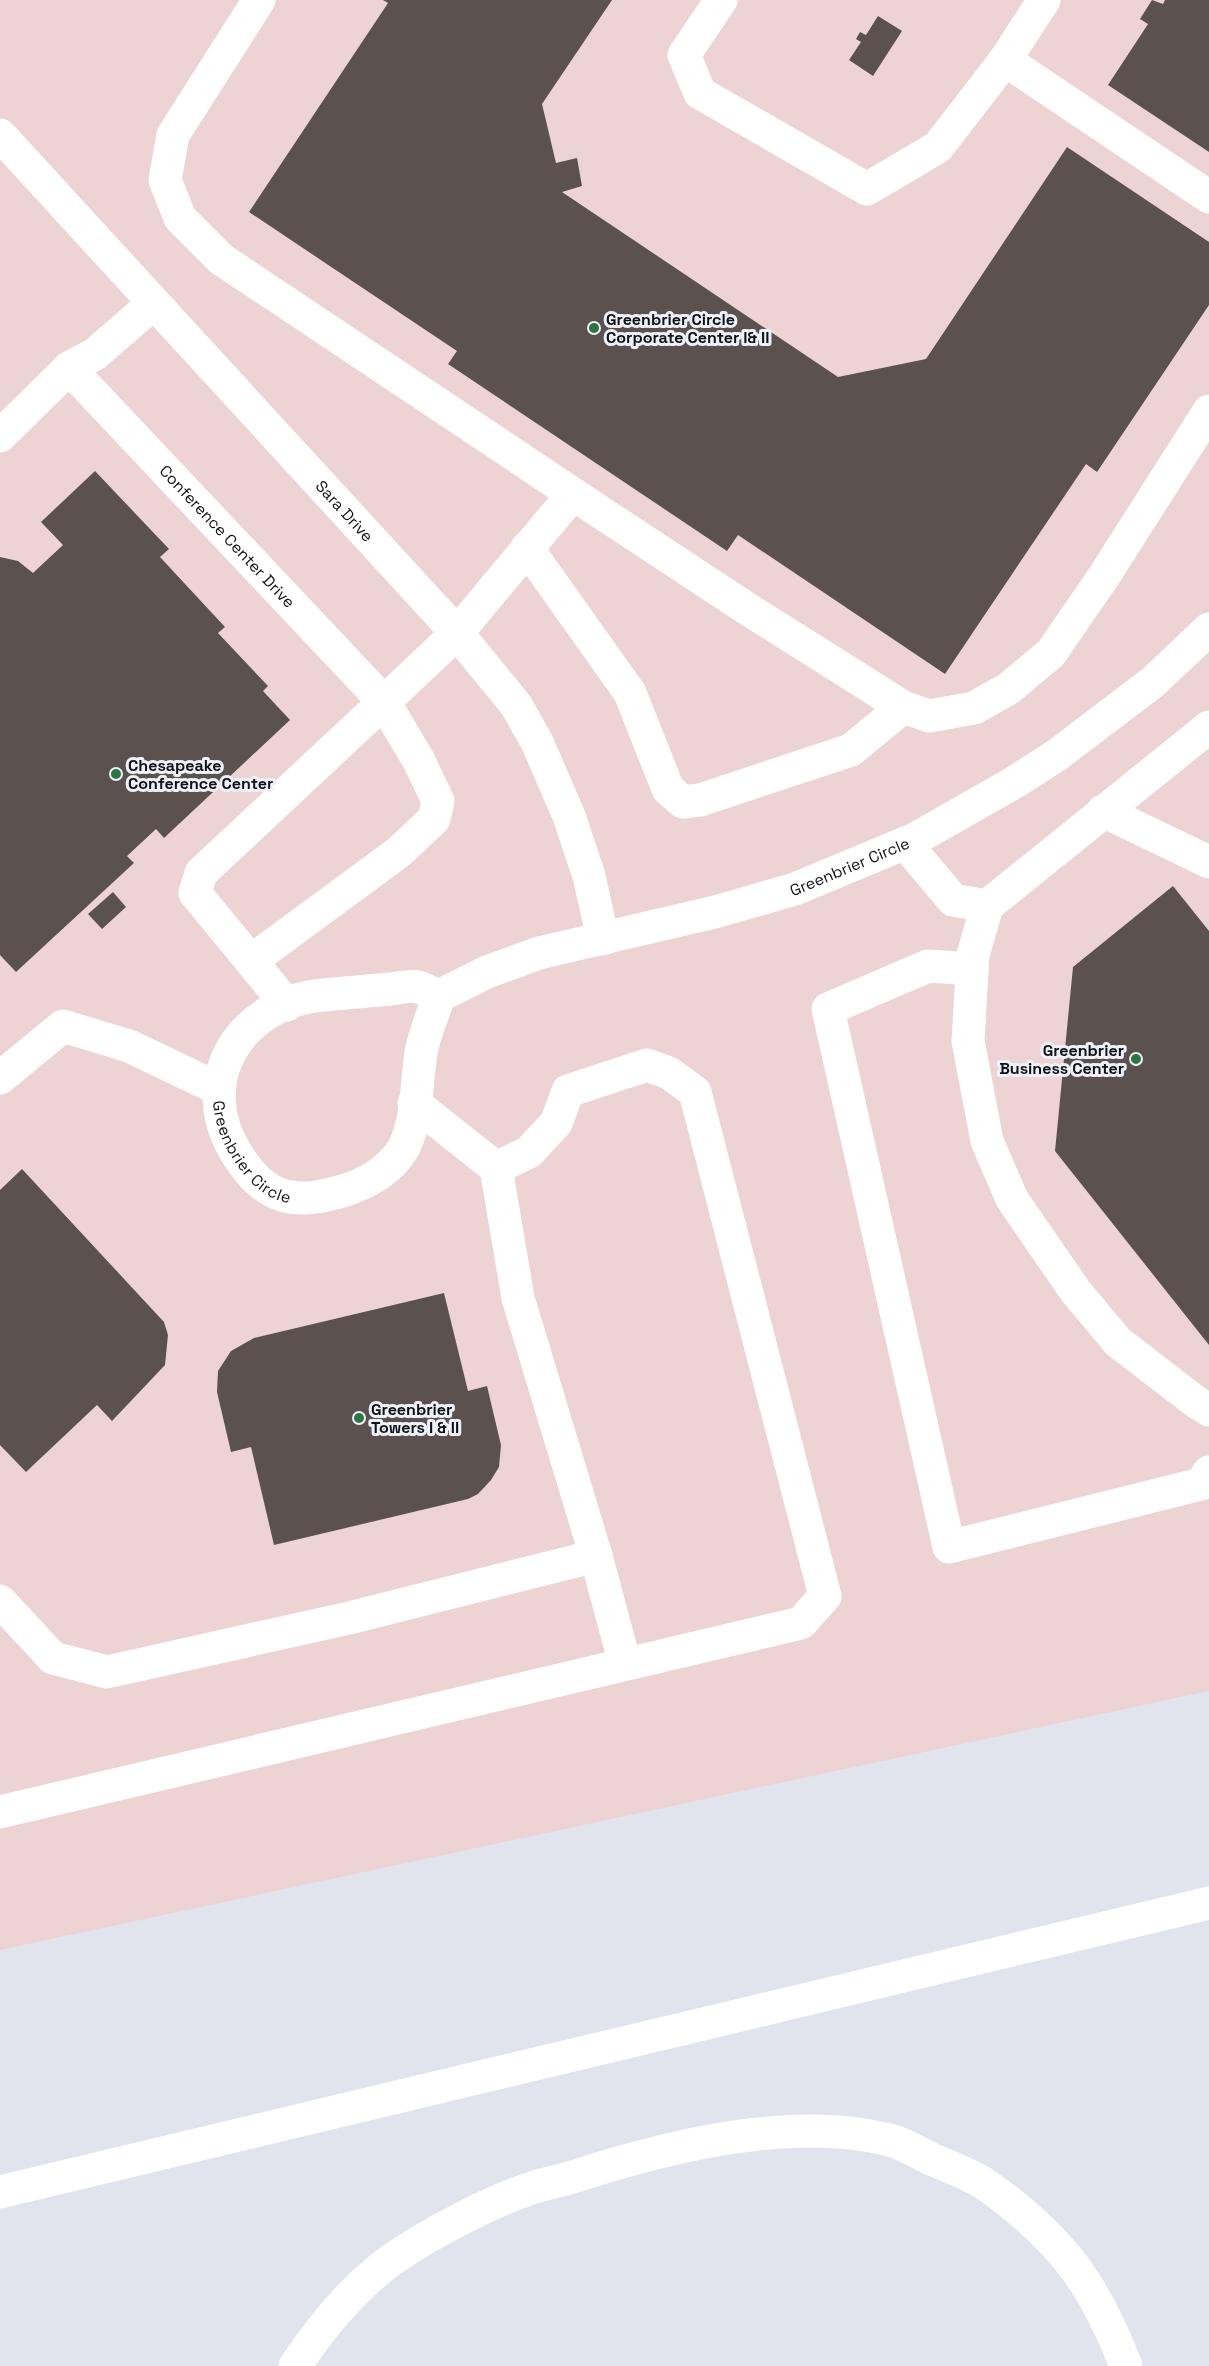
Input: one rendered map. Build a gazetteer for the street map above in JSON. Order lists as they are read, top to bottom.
{
  "streets": {
    "main road": ["Sara Drive", "Conference Center Drive", "Greenbrier Circle"]
  },
  "crossings": [
    ["Sara Drive", "Greenbrier Circle"]
  ],
  "places": [
    "Greenbrier Circle Corporate Center I& II",
    "Chesapeake Conference Center",
    "Greenbrier Business Center",
    "Greenbrier Towers I & II"
  ]
}
